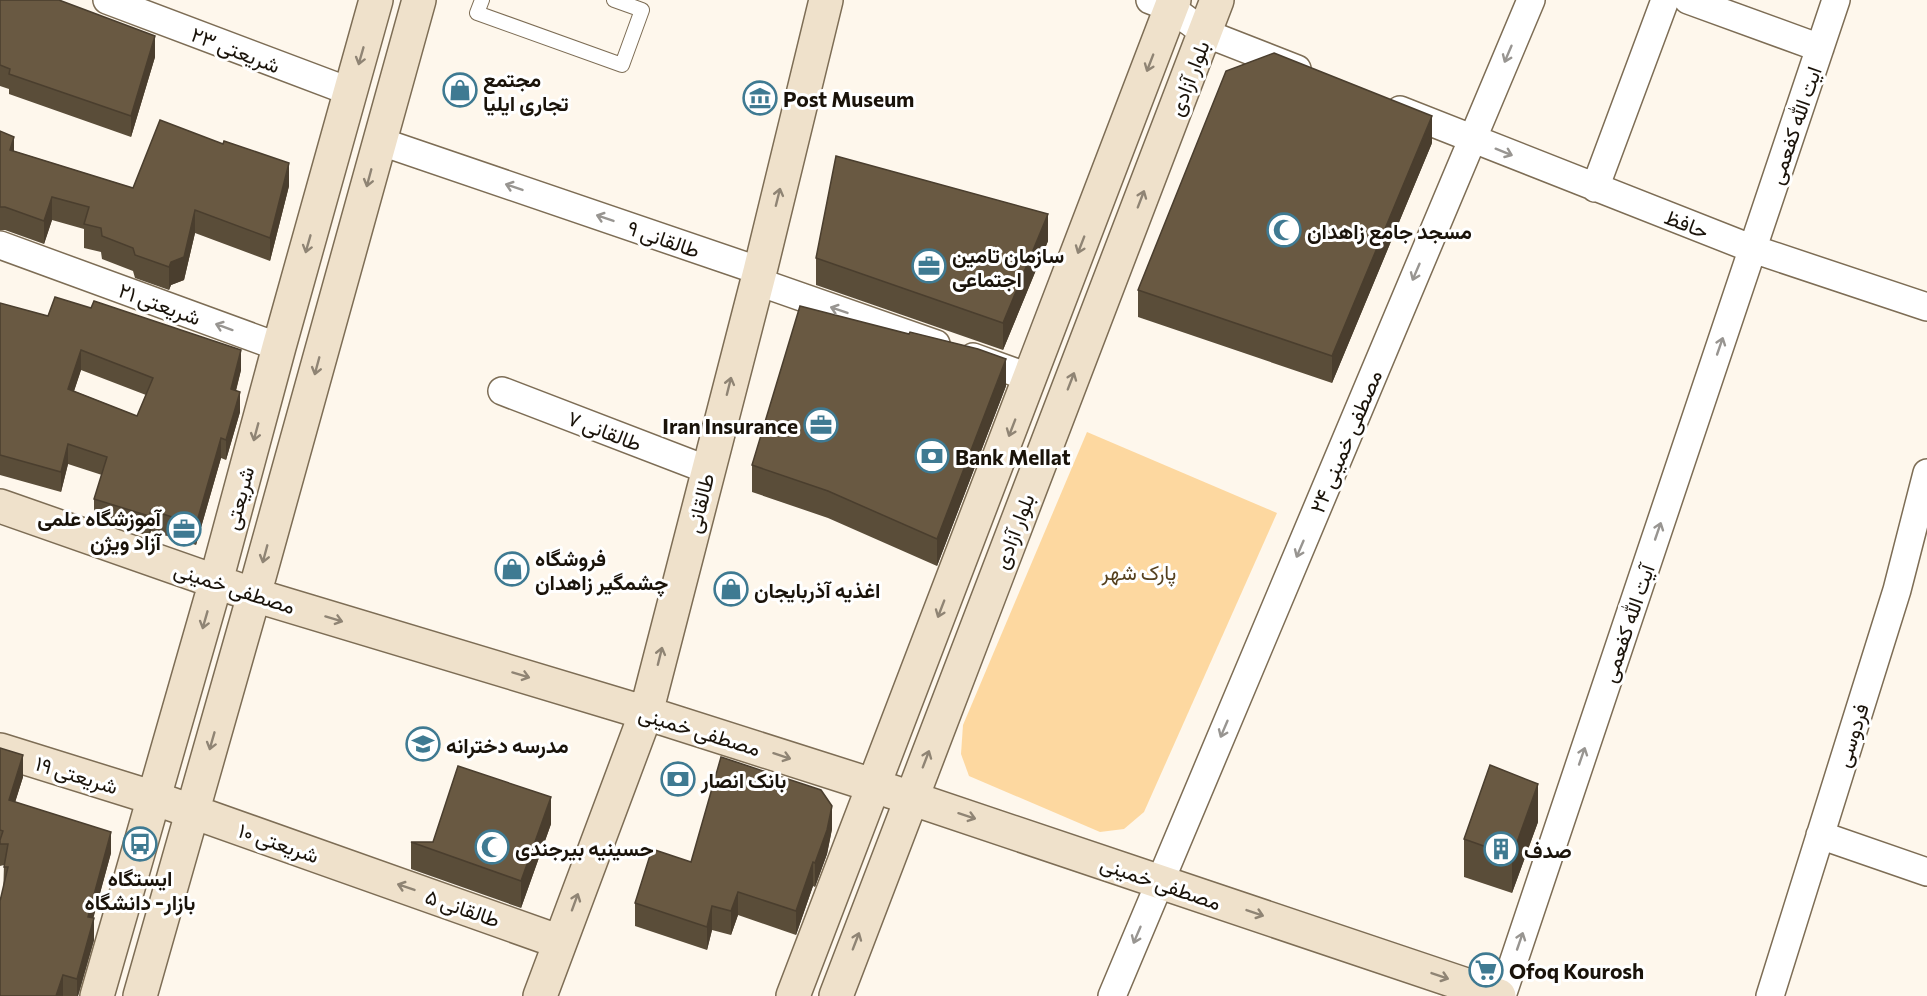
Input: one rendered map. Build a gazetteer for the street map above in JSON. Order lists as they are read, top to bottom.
{
  "streets": {
    "main road": [
      "بلوار آزادی",
      "شریعتی",
      "طالقانی",
      "مصطفی خمینی",
      "شریعتی ۱۹",
      "شریعتی ۱۰",
      "طالقانی ۵"
    ],
    "street": [
      "شریعتی ۲۳",
      "ایت الله کفعمی",
      "حافظ",
      "طالقانی ۹",
      "شریعتی ۲۱",
      "طالقانی ۷",
      "مصطفی خمینی ۲۴",
      "آیت الله کفعمی",
      "فردوسی"
    ]
  },
  "crossings": [
    ["شریعتی ۲۳", "شریعتی"],
    ["بلوار آزادی", "طالقانی ۹"],
    ["بلوار آزادی", "مصطفی خمینی"],
    ["ایت الله کفعمی", "حافظ"],
    ["ایت الله کفعمی", "آیت الله کفعمی"],
    ["حافظ", "مصطفی خمینی ۲۴"],
    ["حافظ", "آیت الله کفعمی"],
    ["طالقانی ۹", "شریعتی"],
    ["طالقانی ۹", "طالقانی"],
    ["شریعتی ۲۱", "شریعتی"],
    ["طالقانی ۷", "طالقانی"],
    ["مصطفی خمینی ۲۴", "مصطفی خمینی"],
    ["شریعتی", "مصطفی خمینی"],
    ["شریعتی", "شریعتی ۱۹"],
    ["شریعتی", "شریعتی ۱۰"],
    ["طالقانی", "مصطفی خمینی"],
    ["طالقانی", "طالقانی ۵"],
    ["مصطفی خمینی", "آیت الله کفعمی"],
    ["شریعتی ۱۹", "شریعتی ۱۰"],
    ["شریعتی ۱۰", "طالقانی ۵"]
  ],
  "one_way": [
    "طالقانی ۹",
    "شریعتی ۲۱",
    "مصطفی خمینی ۲۴",
    "شریعتی",
    "طالقانی",
    "مصطفی خمینی",
    "آیت الله کفعمی",
    "طالقانی ۵"
  ],
  "parks": ["پارک شهر"],
  "places": {
    "shop": ["مجتمع تجاری ایلیا", "فروشگاه چشمگیر زاهدان", "اغذیه آذربایجان"],
    "museum": ["Post Museum"],
    "mosque": ["مسجد جامع زاهدان", "حسینیه بیرجندی"],
    "office": ["سازمان تامین اجتماعی", "Iran Insurance", "آموزشگاه علمی آزاد ویژن"],
    "bank": ["Bank Mellat", "بانک انصار"],
    "school or university": ["مدرسه دخترانه"],
    "bus stop": ["ایستگاه بازار- دانشگاه"],
    "building": ["صدف"],
    "supermarket": ["Ofoq Kourosh"]
  }
}
